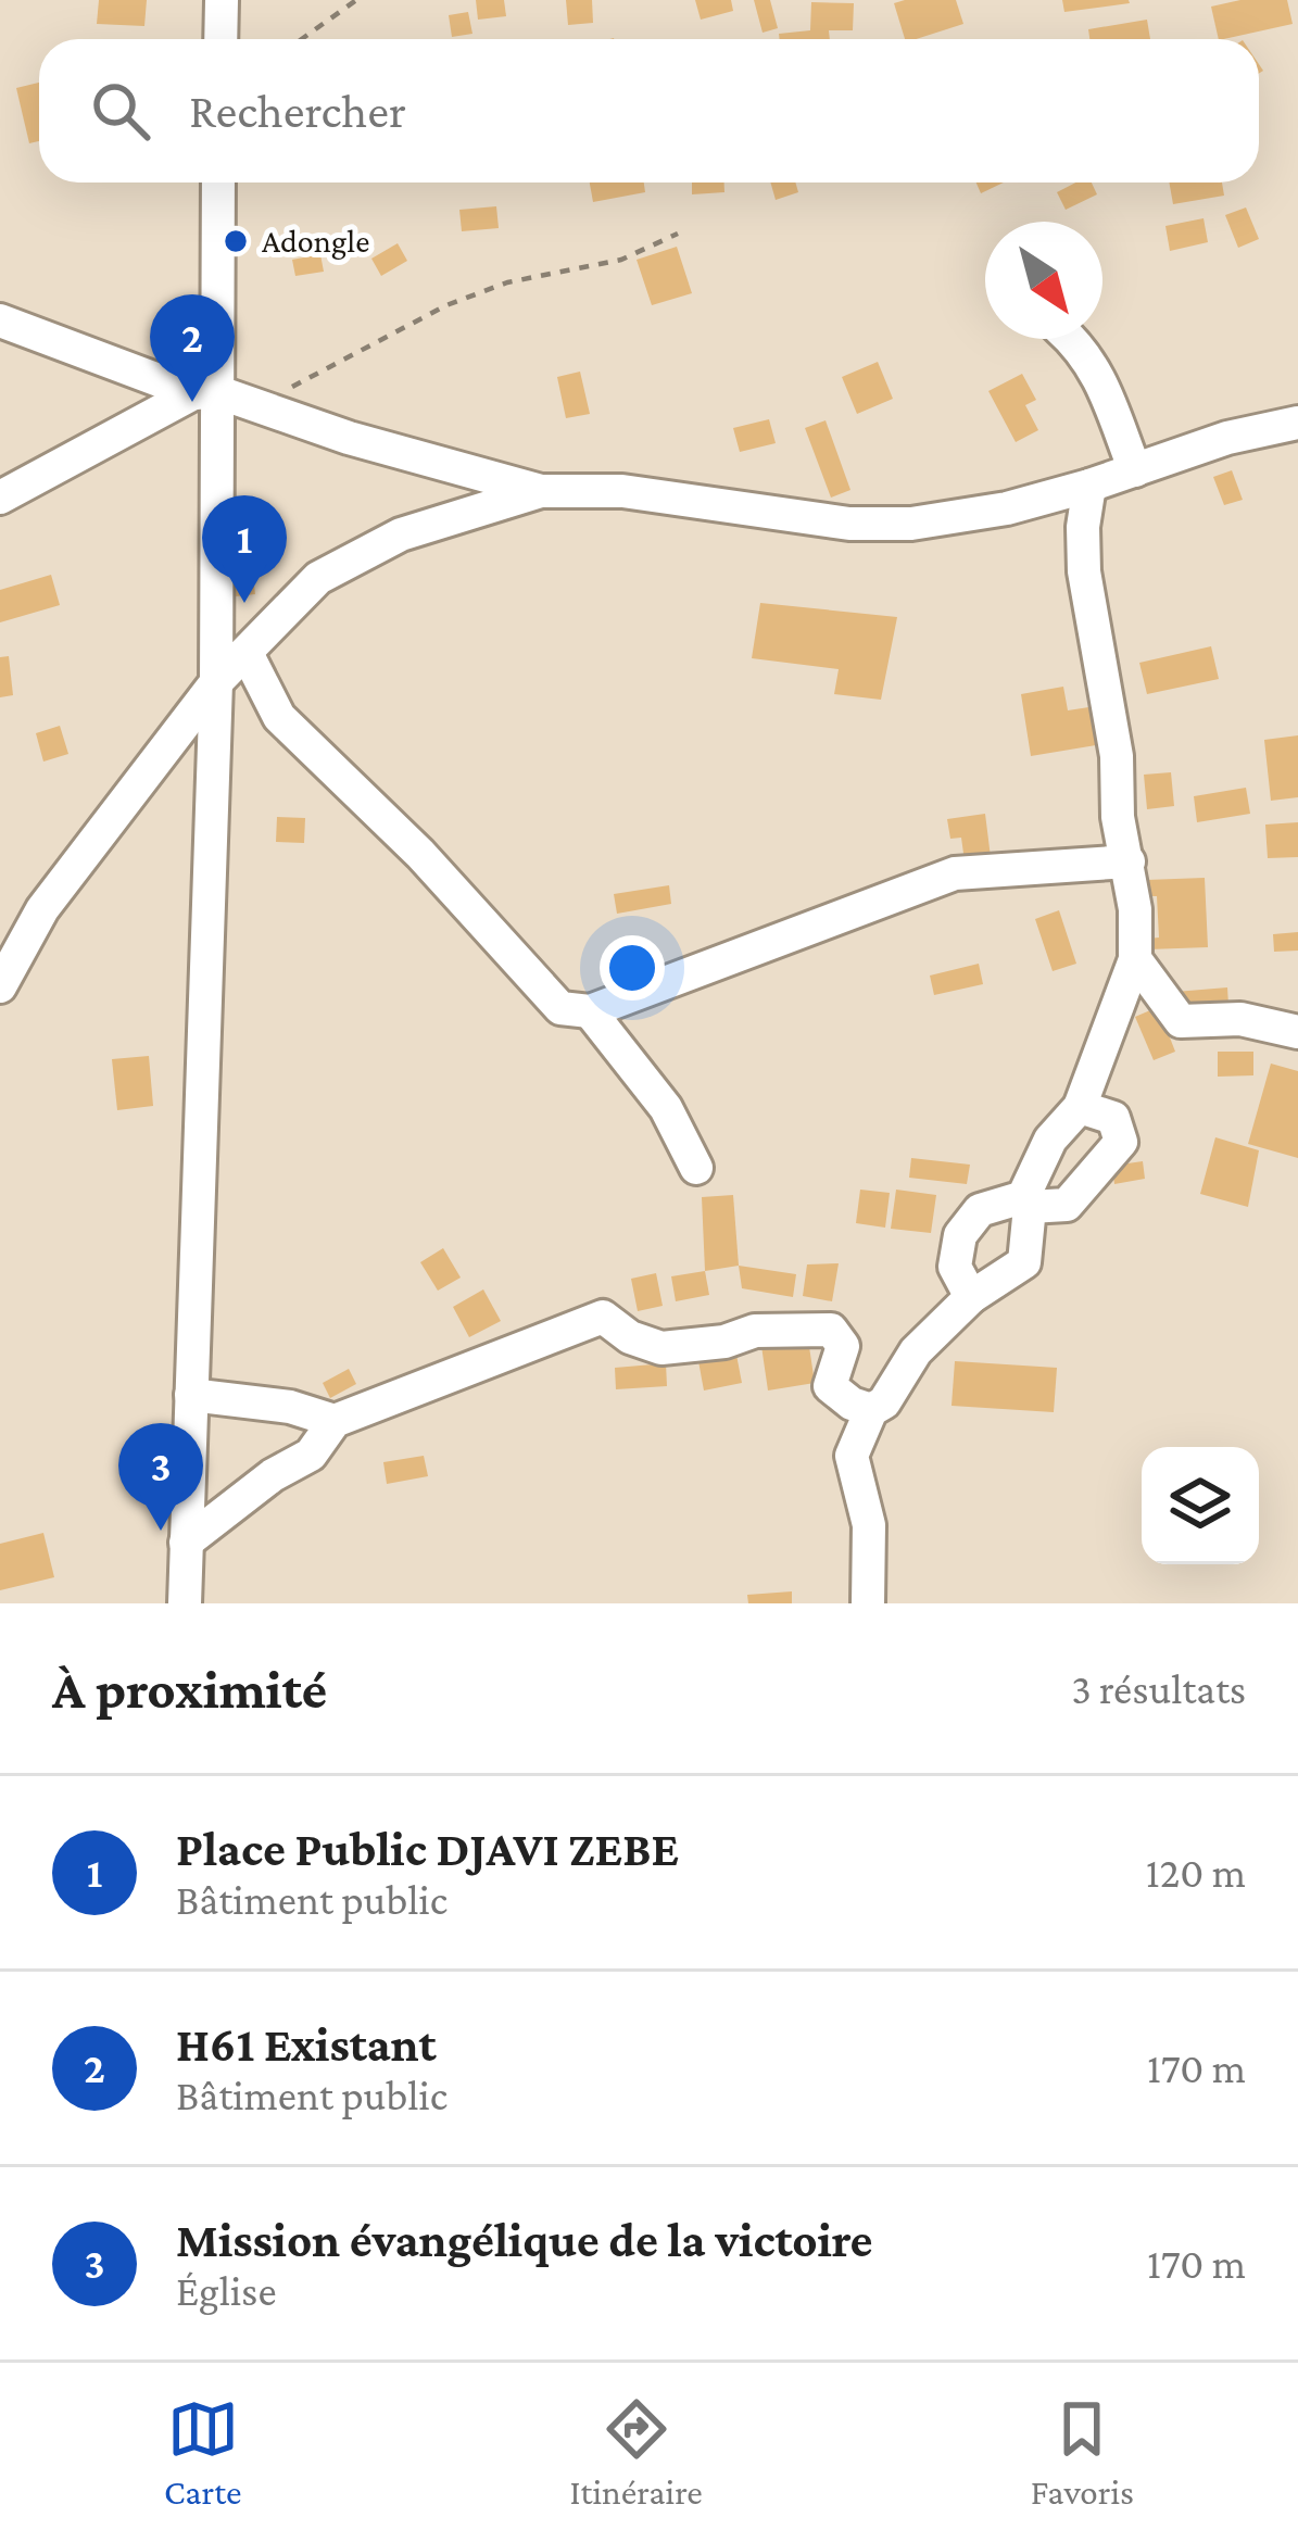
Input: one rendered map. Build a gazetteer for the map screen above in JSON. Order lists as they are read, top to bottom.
{
  "places": ["Adongle"],
  "north": "bottom right",
  "page": {
    "search": "Rechercher",
    "pins": ["2", "1", "3"],
    "heading": ["À proximité", "3 résultats"],
    "list": [
      {
        "mark": "1",
        "name": "Place Public DJAVI ZEBE",
        "note": "Bâtiment public",
        "value": "120 m"
      },
      {
        "mark": "2",
        "name": "H61 Existant",
        "note": "Bâtiment public",
        "value": "170 m"
      },
      {
        "mark": "3",
        "name": "Mission évangélique de la victoire",
        "note": "Église",
        "value": "170 m"
      }
    ],
    "nav": ["Carte", "Itinéraire", "Favoris"]
  }
}
